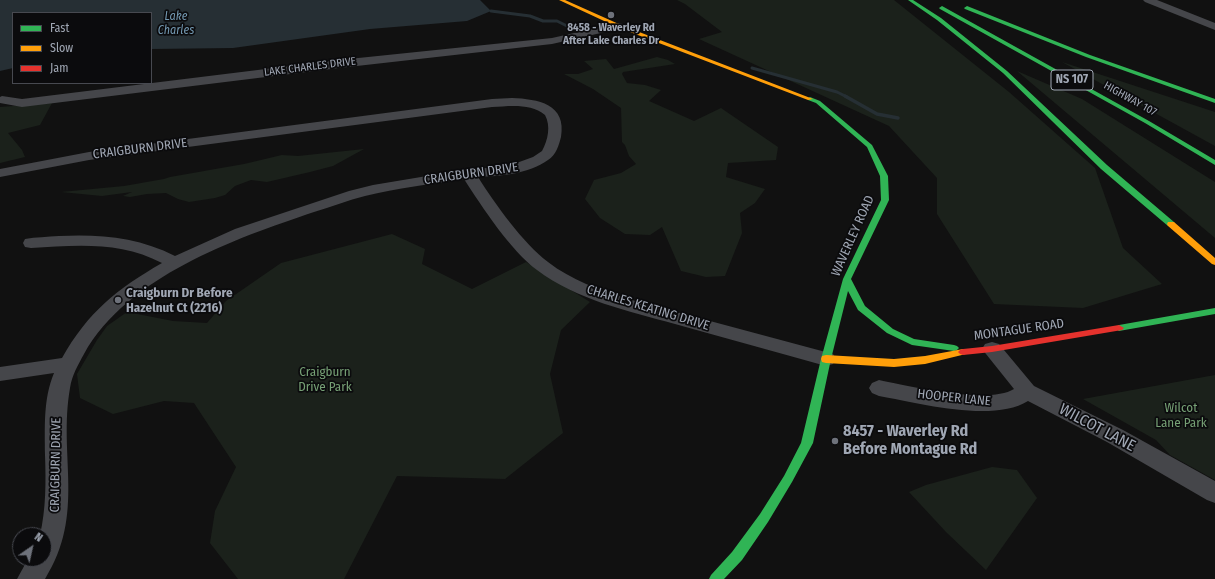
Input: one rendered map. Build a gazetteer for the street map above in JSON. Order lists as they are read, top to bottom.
{
  "streets": {
    "main road": [
      "NS 107",
      "HIGHWAY 107",
      "WAVERLEY ROAD",
      "MONTAGUE ROAD"
    ],
    "street": [
      "LAKE CHARLES DRIVE",
      "CRAIGBURN DRIVE",
      "CHARLES KEATING DRIVE",
      "HOOPER LANE",
      "WILCOT LANE"
    ]
  },
  "crossings": [
    ["LAKE CHARLES DRIVE", "WAVERLEY ROAD"],
    ["CRAIGBURN DRIVE", "CHARLES KEATING DRIVE"],
    ["WAVERLEY ROAD", "CHARLES KEATING DRIVE"],
    ["WAVERLEY ROAD", "MONTAGUE ROAD"],
    ["CHARLES KEATING DRIVE", "MONTAGUE ROAD"],
    ["MONTAGUE ROAD", "WILCOT LANE"],
    ["HOOPER LANE", "WILCOT LANE"]
  ],
  "water": ["Lake Charles"],
  "parks": ["Craigburn Drive Park", "Wilcot Lane Park"],
  "places": ["8458 - Waverley Rd After Lake Charles Dr", "Craigburn Dr Before Hazelnut Ct (2216)", "8457 - Waverley Rd Before Montague Rd"],
  "legend": ["Fast", "Slow", "Jam"],
  "north": "top right"
}
